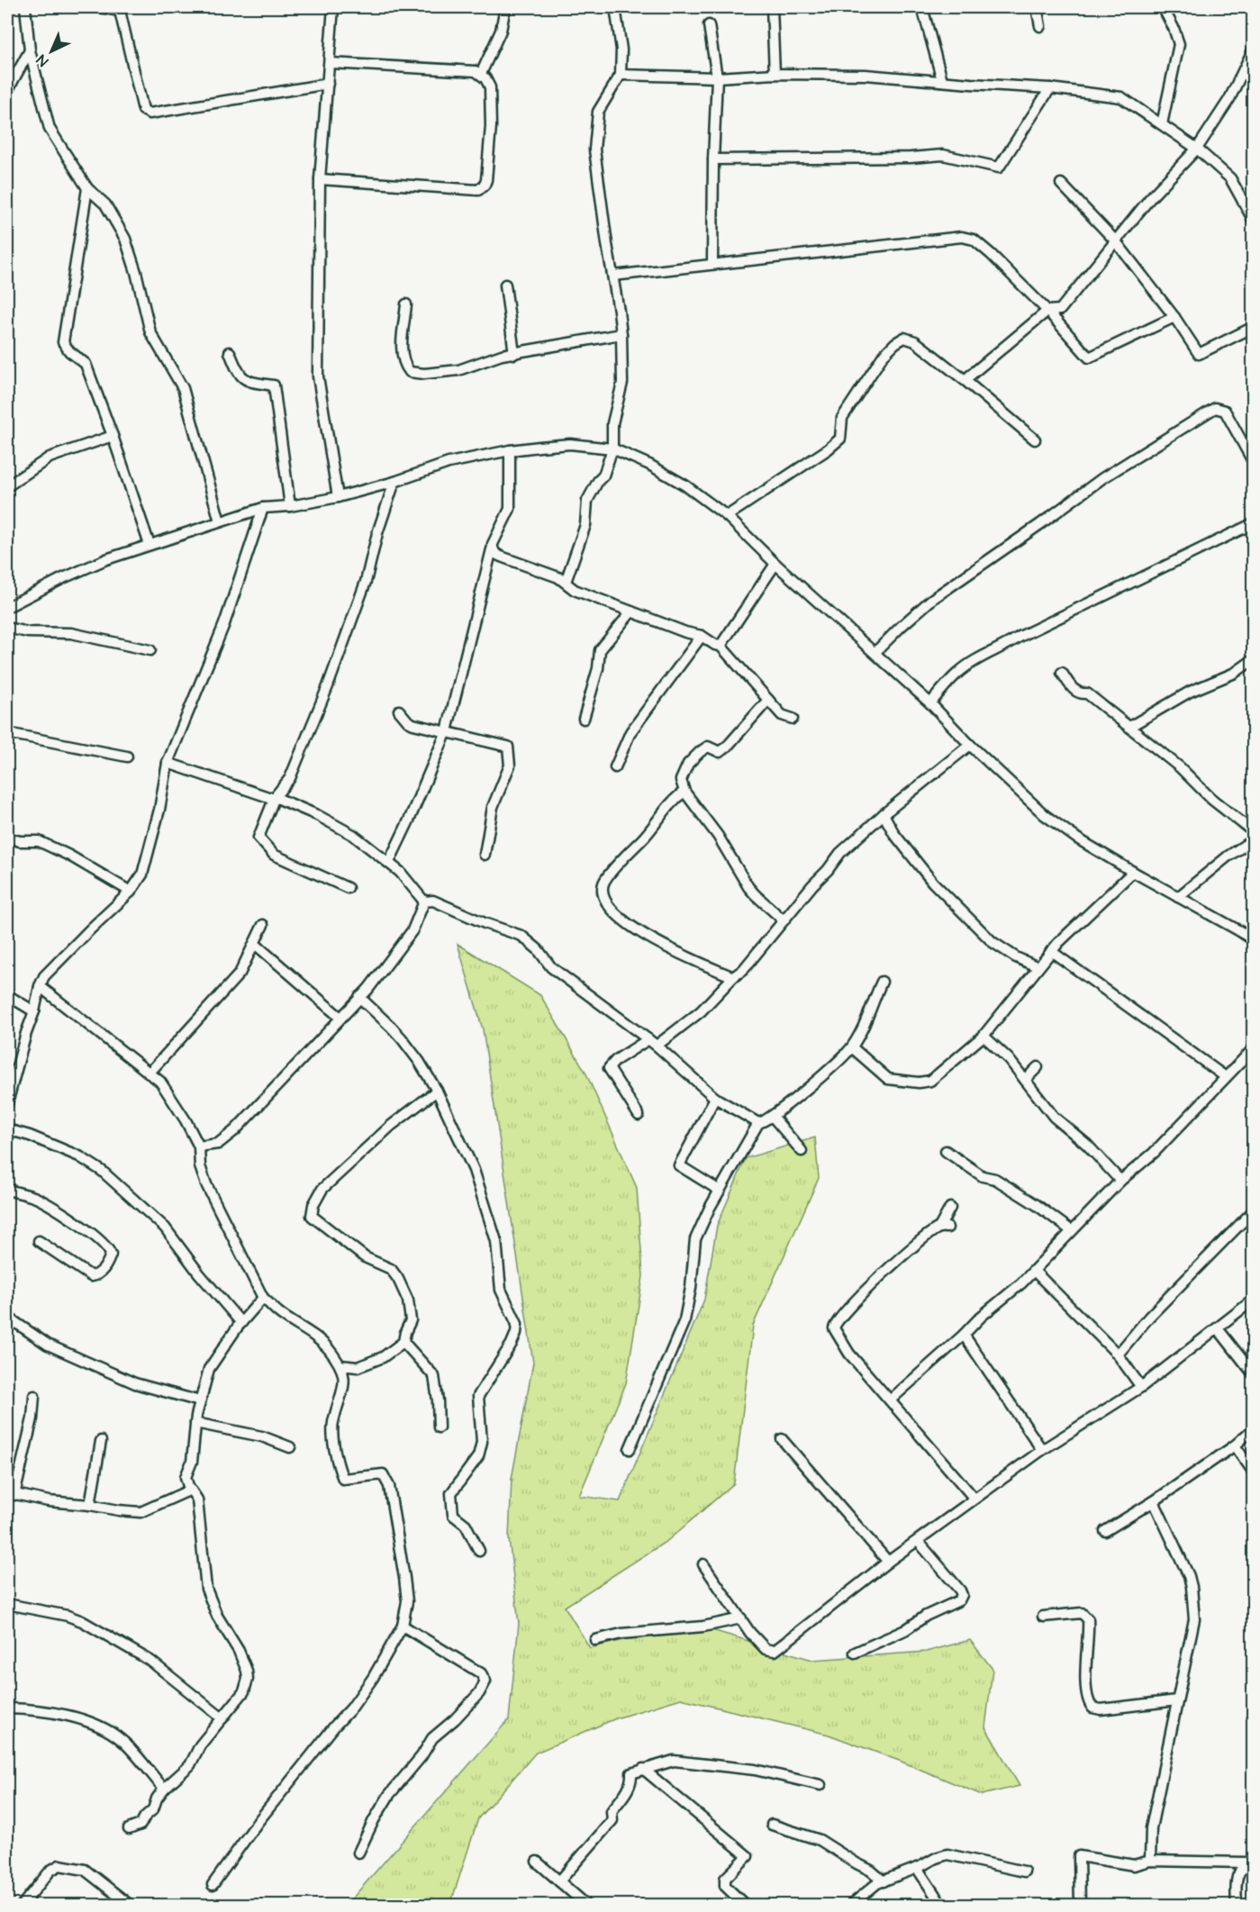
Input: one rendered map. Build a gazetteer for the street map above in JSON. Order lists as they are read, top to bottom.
{
  "north": "bottom left"
}
